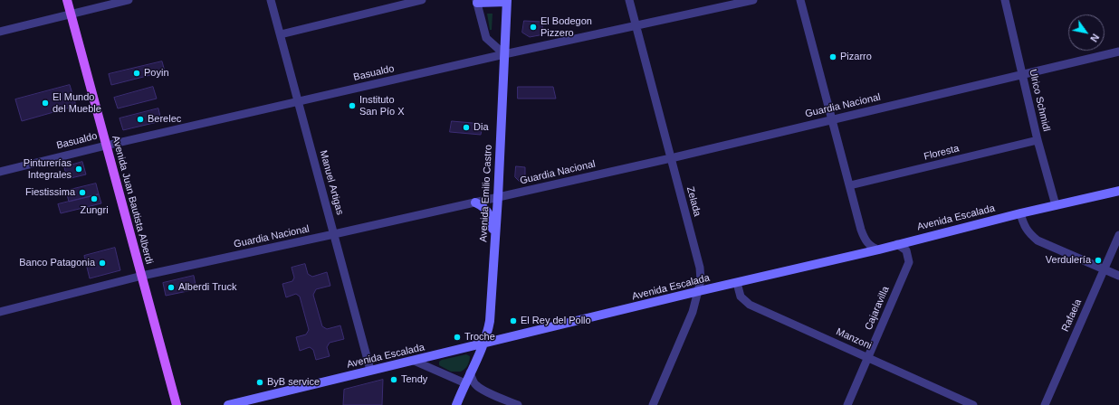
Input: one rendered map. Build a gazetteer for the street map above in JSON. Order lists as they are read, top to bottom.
{
  "streets": {
    "main road": ["Avenida Juan Bautista Alberdi"],
    "street": [
      "Basualdo",
      "Ulrico Schmidl",
      "Guardia Nacional",
      "Floresta",
      "Manuel Artigas",
      "Avenida Emilio Castro",
      "Zelada",
      "Avenida Escalada",
      "Cajaravilla",
      "Rafaela",
      "Manzoni"
    ]
  },
  "crossings": [
    ["Basualdo", "Manuel Artigas"],
    ["Basualdo", "Avenida Emilio Castro"],
    ["Basualdo", "Avenida Juan Bautista Alberdi"],
    ["Basualdo", "Zelada"],
    ["Ulrico Schmidl", "Guardia Nacional"],
    ["Ulrico Schmidl", "Floresta"],
    ["Ulrico Schmidl", "Avenida Escalada"],
    ["Guardia Nacional", "Manuel Artigas"],
    ["Guardia Nacional", "Avenida Emilio Castro"],
    ["Guardia Nacional", "Avenida Juan Bautista Alberdi"],
    ["Guardia Nacional", "Zelada"],
    ["Manuel Artigas", "Avenida Escalada"],
    ["Avenida Emilio Castro", "Avenida Escalada"],
    ["Zelada", "Avenida Escalada"],
    ["Avenida Escalada", "Cajaravilla"],
    ["Avenida Escalada", "Manzoni"],
    ["Cajaravilla", "Manzoni"]
  ],
  "places": [
    "El Bodegon Pizzero",
    "Pizarro",
    "Poyin",
    "El Mundo del Mueble",
    "Instituto San Pío X",
    "Berelec",
    "Dia",
    "Pinturerías Integrales",
    "Fiestissima",
    "Zungri",
    "Verdulería",
    "Banco Patagonia",
    "Alberdi Truck",
    "El Rey del Pollo",
    "Troche",
    "Tendy",
    "ByB service"
  ],
  "north": "bottom right"
}
